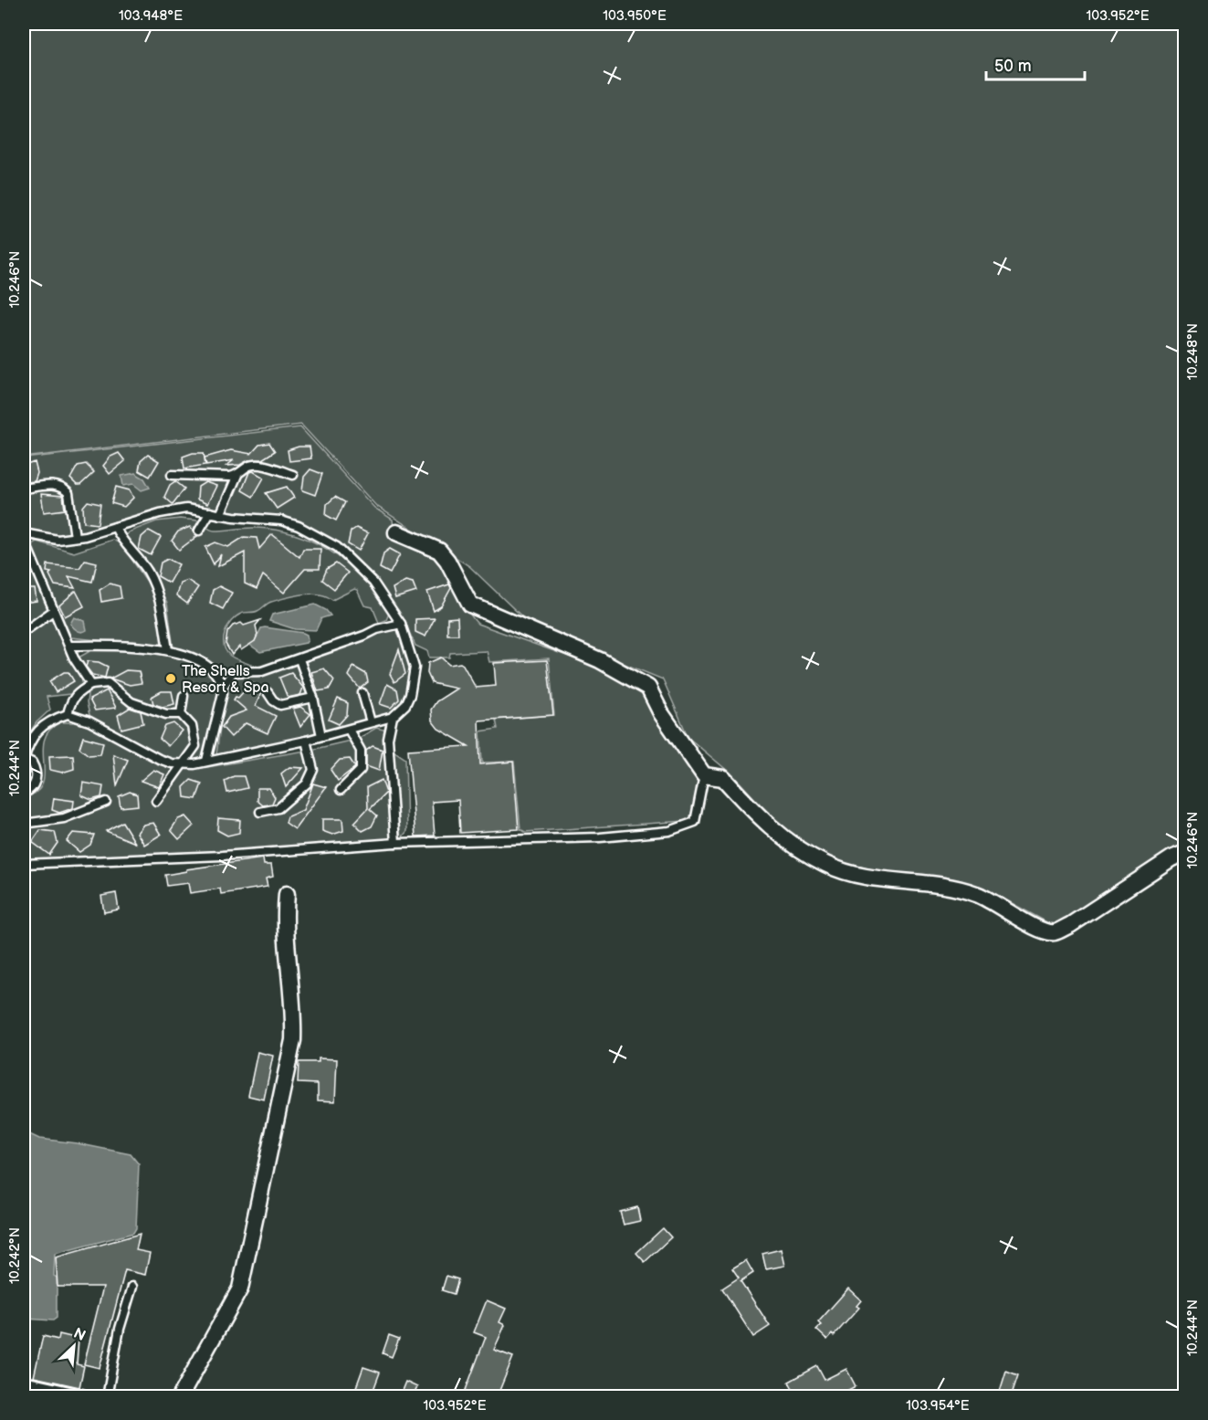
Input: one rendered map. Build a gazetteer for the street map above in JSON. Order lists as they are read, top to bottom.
{
  "places": ["The Shells Resort & Spa"],
  "scale_bar": "50 m",
  "north": "top right",
  "coordinates": [
    "103.948°E",
    "103.950°E",
    "103.952°E",
    "10.246°N",
    "10.248°N",
    "10.244°N",
    "10.242°N",
    "103.954°E"
  ]
}
